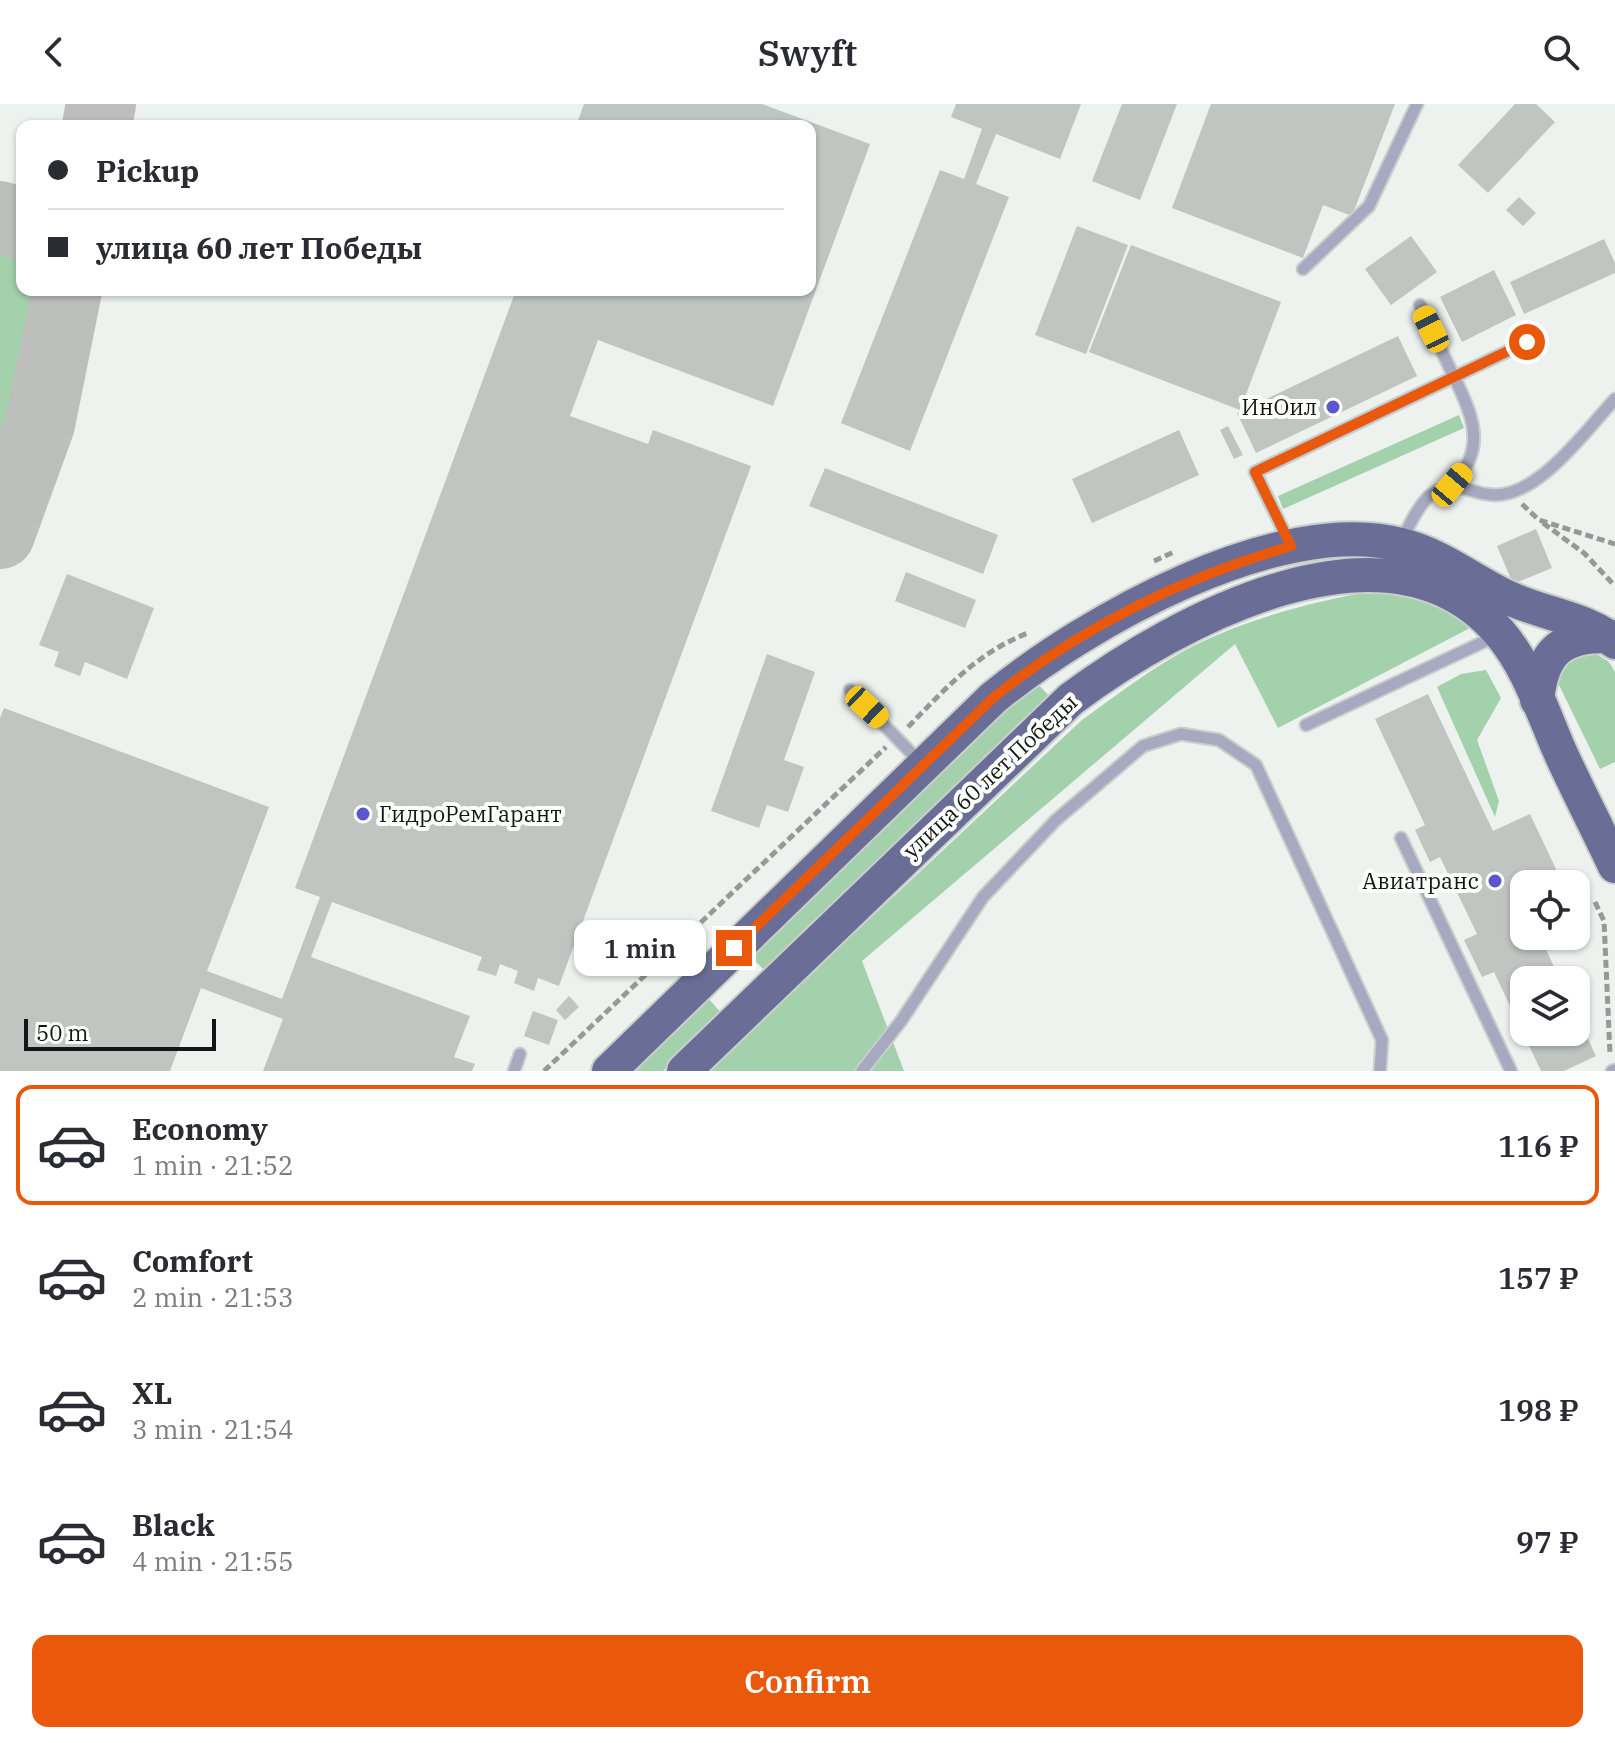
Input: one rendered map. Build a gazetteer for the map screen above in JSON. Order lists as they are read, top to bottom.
{
  "streets": {
    "main road": ["улица 60 лет Победы"]
  },
  "places": ["ИнОил", "ГидроРемГарант", "Авиатранс"],
  "scale_bar": "50 m",
  "page": {
    "header": "Swyft",
    "banner": ["Pickup", "улица 60 лет Победы"],
    "bubble": "1 min",
    "scale": "50 m",
    "list": [
      {
        "name": "Economy",
        "note": "1 min · 21:52",
        "value": "116 ₽"
      },
      {
        "name": "Comfort",
        "note": "2 min · 21:53",
        "value": "157 ₽"
      },
      {
        "name": "XL",
        "note": "3 min · 21:54",
        "value": "198 ₽"
      },
      {
        "name": "Black",
        "note": "4 min · 21:55",
        "value": "97 ₽"
      }
    ],
    "buttons": "Confirm"
  }
}
